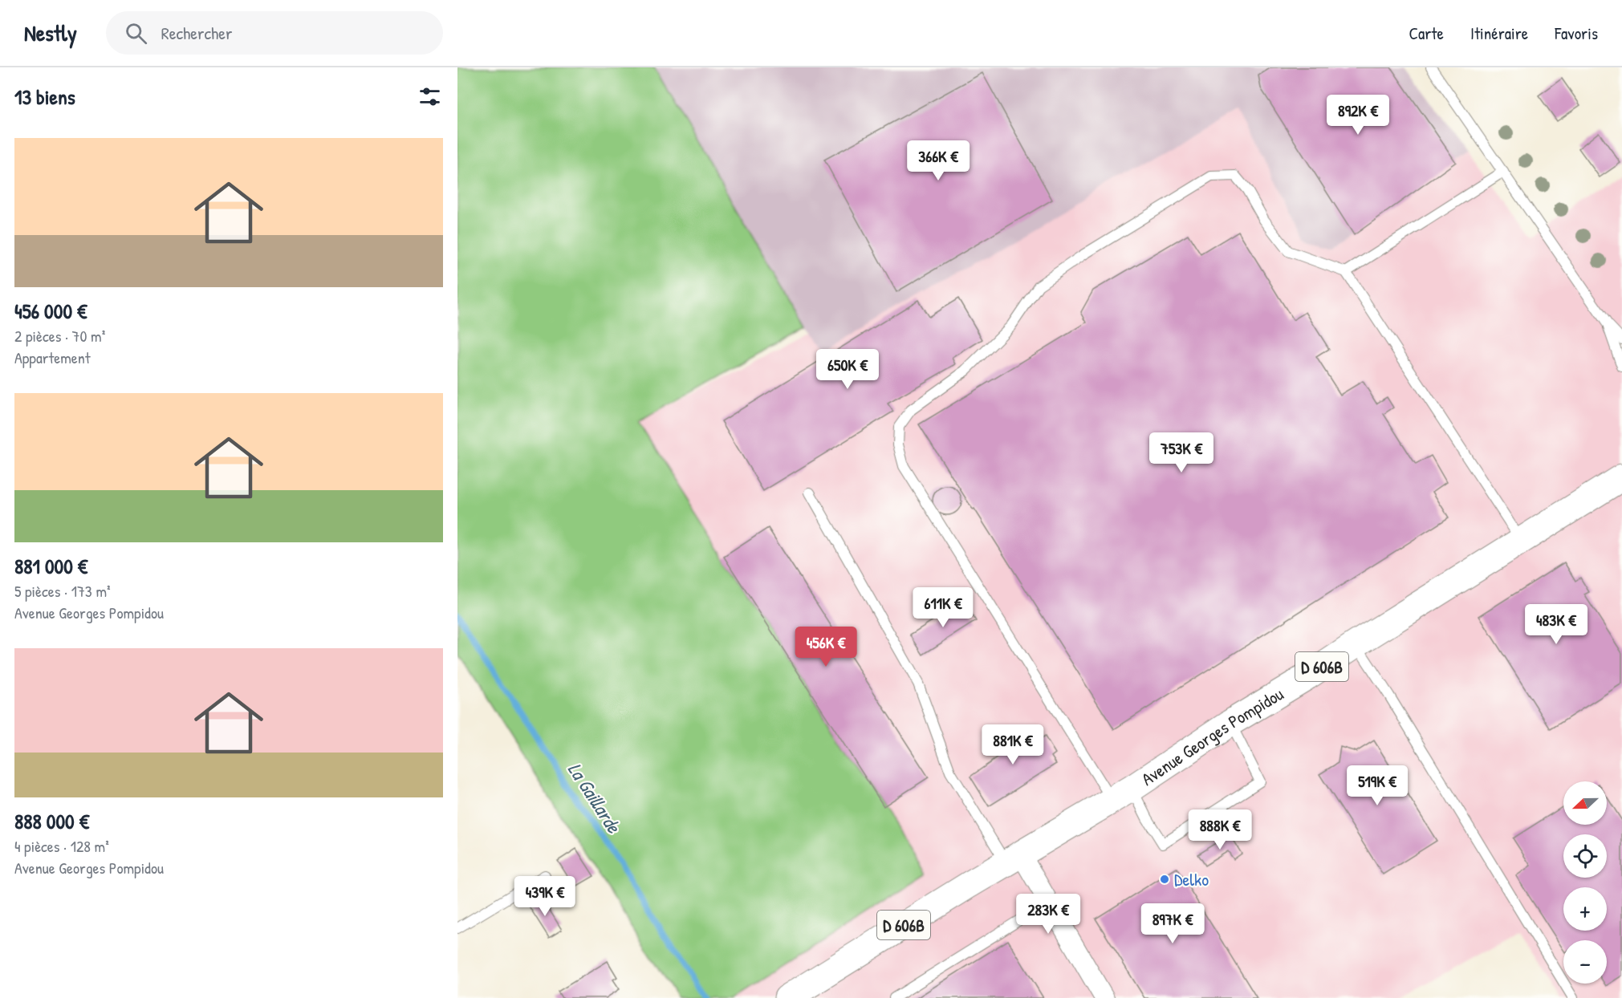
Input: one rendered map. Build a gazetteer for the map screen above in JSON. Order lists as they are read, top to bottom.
{
  "streets": {
    "main road": ["D 606B", "Avenue Georges Pompidou"]
  },
  "crossings": [
    ["D 606B", "Avenue Georges Pompidou"]
  ],
  "water": ["La Gaillarde"],
  "places": ["Delko"],
  "north": "left",
  "page": {
    "header": "Nestly",
    "search": "Rechercher",
    "nav": ["Carte", "Itinéraire", "Favoris"],
    "heading": "13 biens",
    "price": [
      "892K €",
      "366K €",
      "650K €",
      "753K €",
      "611K €",
      "483K €",
      "456K €",
      "881K €",
      "519K €",
      "888K €",
      "439K €",
      "283K €",
      "897K €"
    ],
    "list": [
      {
        "name": "456 000 €",
        "note": "2 pièces · 70 m² · Appartement"
      },
      {
        "name": "881 000 €",
        "note": "5 pièces · 173 m² · Avenue Georges Pompidou"
      },
      {
        "name": "888 000 €",
        "note": "4 pièces · 128 m² · Avenue Georges Pompidou"
      }
    ],
    "map_buttons": ["+", "−"]
  }
}
